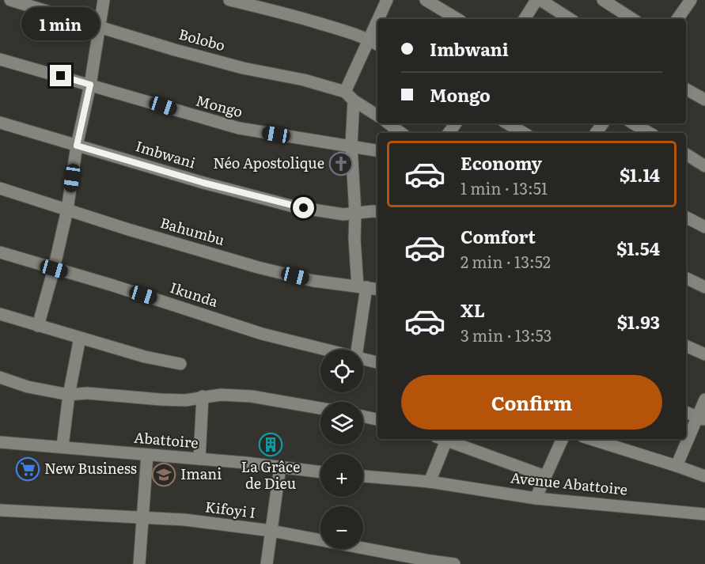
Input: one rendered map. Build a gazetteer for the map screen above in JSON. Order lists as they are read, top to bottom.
{
  "streets": {
    "street": [
      "Bolobo",
      "Mongo",
      "Imbwani",
      "Bahumbu",
      "Ikunda",
      "Abattoire",
      "Avenue Abattoire",
      "Kifoyi I"
    ]
  },
  "places": {
    "church": ["Néo Apostolique"],
    "building": ["La Grâce de Dieu"],
    "supermarket": ["New Business"],
    "school or university": ["Imani"]
  },
  "page": {
    "bubble": "1 min",
    "banner": ["Imbwani", "Mongo"],
    "list": [
      {
        "name": "Economy",
        "note": "1 min · 13:51",
        "value": "$1.14"
      },
      {
        "name": "Comfort",
        "note": "2 min · 13:52",
        "value": "$1.54"
      },
      {
        "name": "XL",
        "note": "3 min · 13:53",
        "value": "$1.93"
      }
    ],
    "map_buttons": ["+", "−"],
    "buttons": "Confirm"
  }
}
